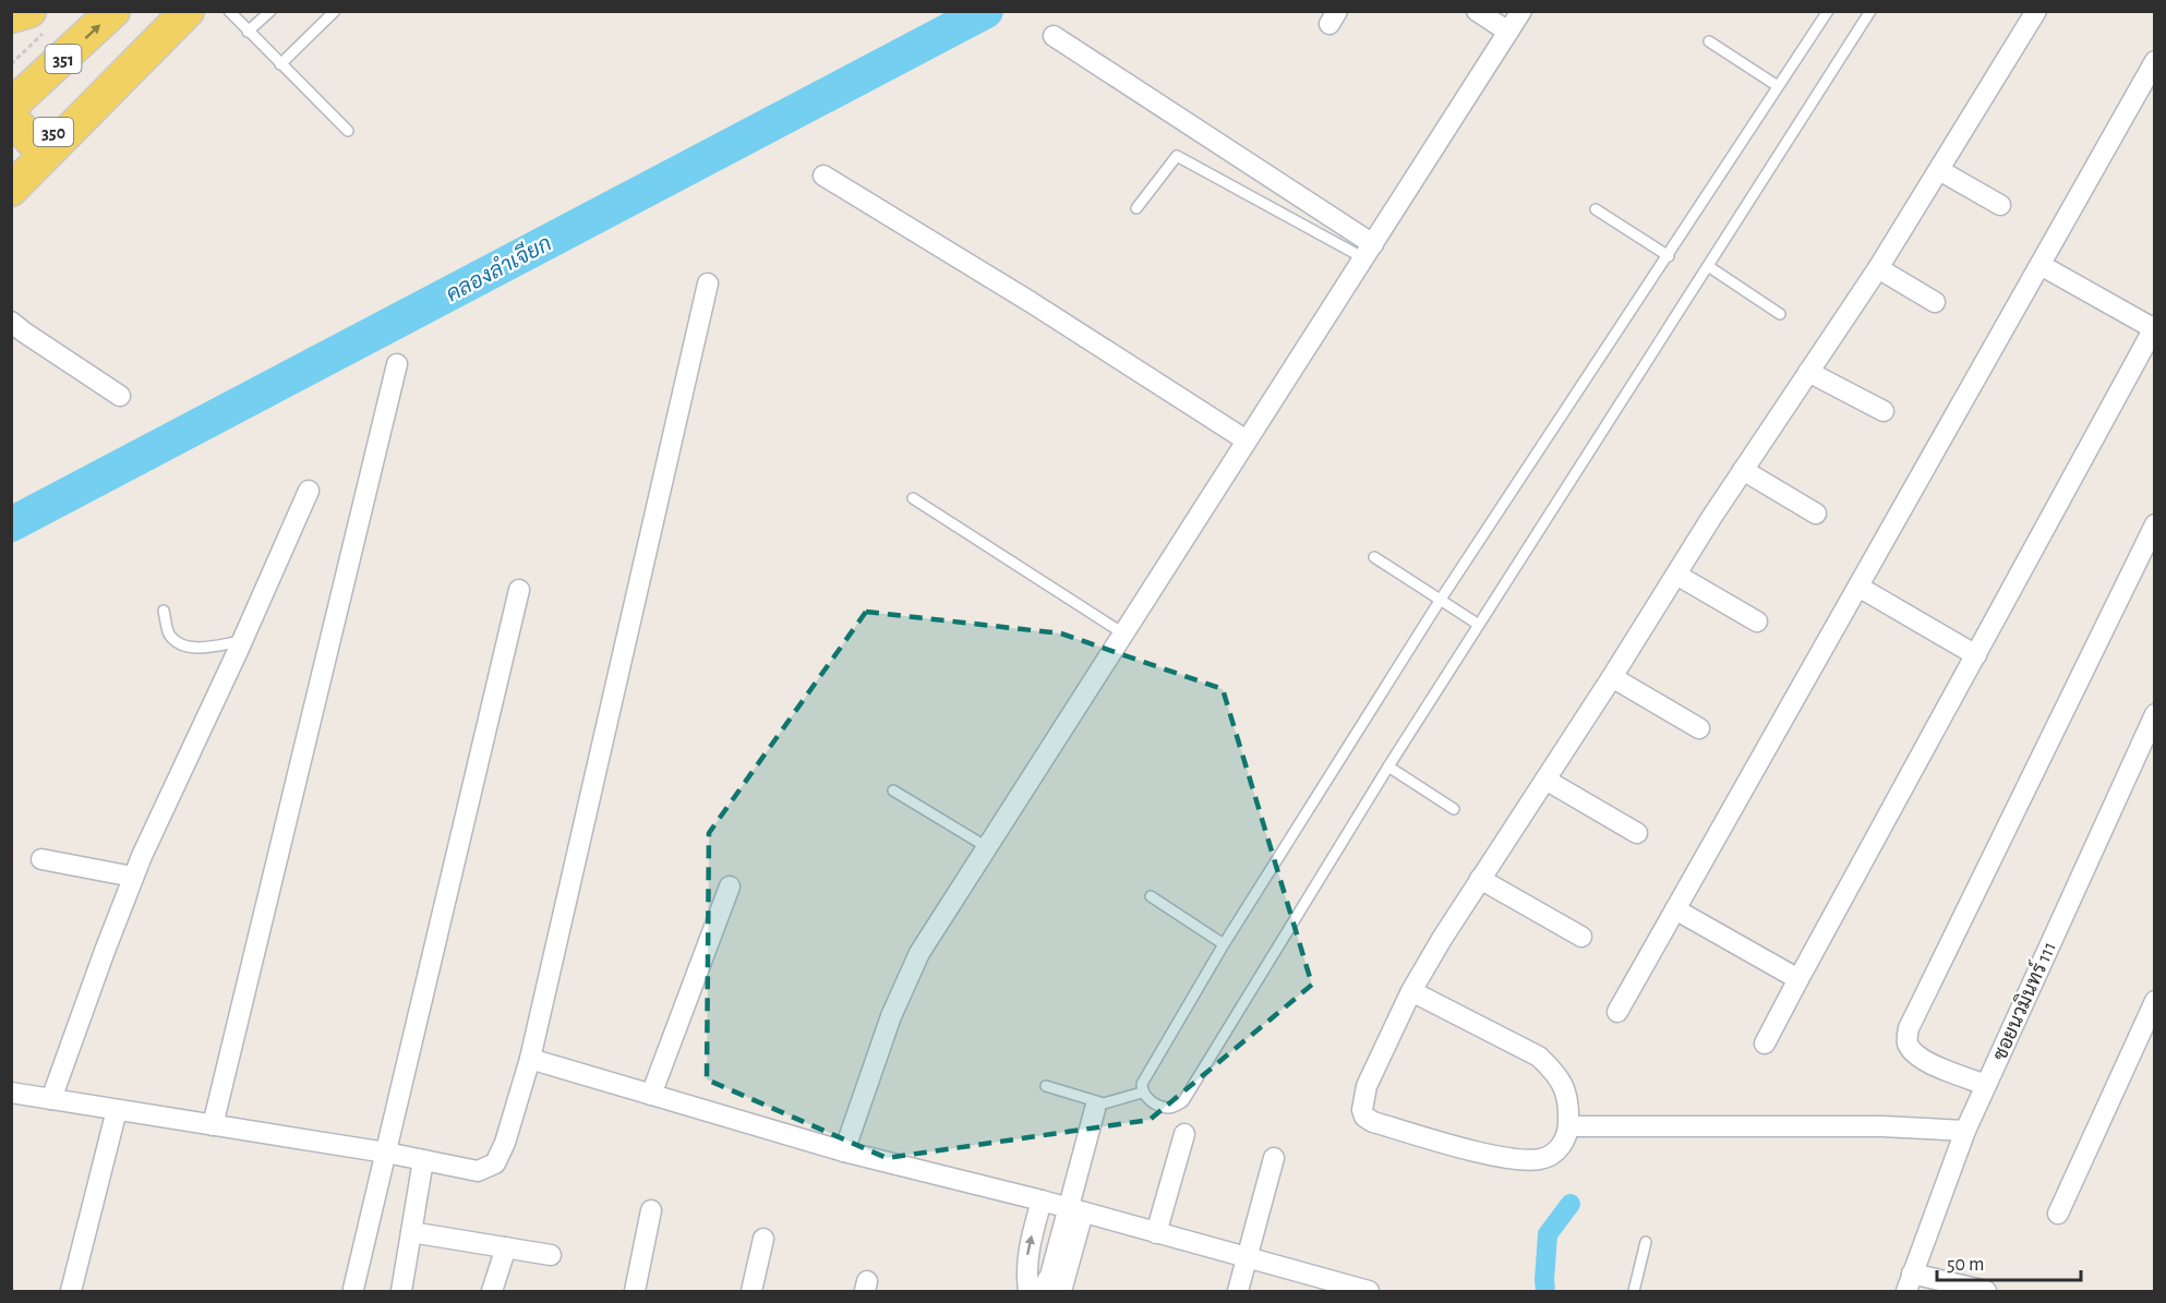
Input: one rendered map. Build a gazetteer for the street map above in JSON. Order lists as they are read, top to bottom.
{
  "streets": {
    "main road": ["351", "350"],
    "street": ["ซอยนวมินทร์ 111"]
  },
  "water": ["คลองลำเจียก"],
  "scale_bar": "50 m"
}
